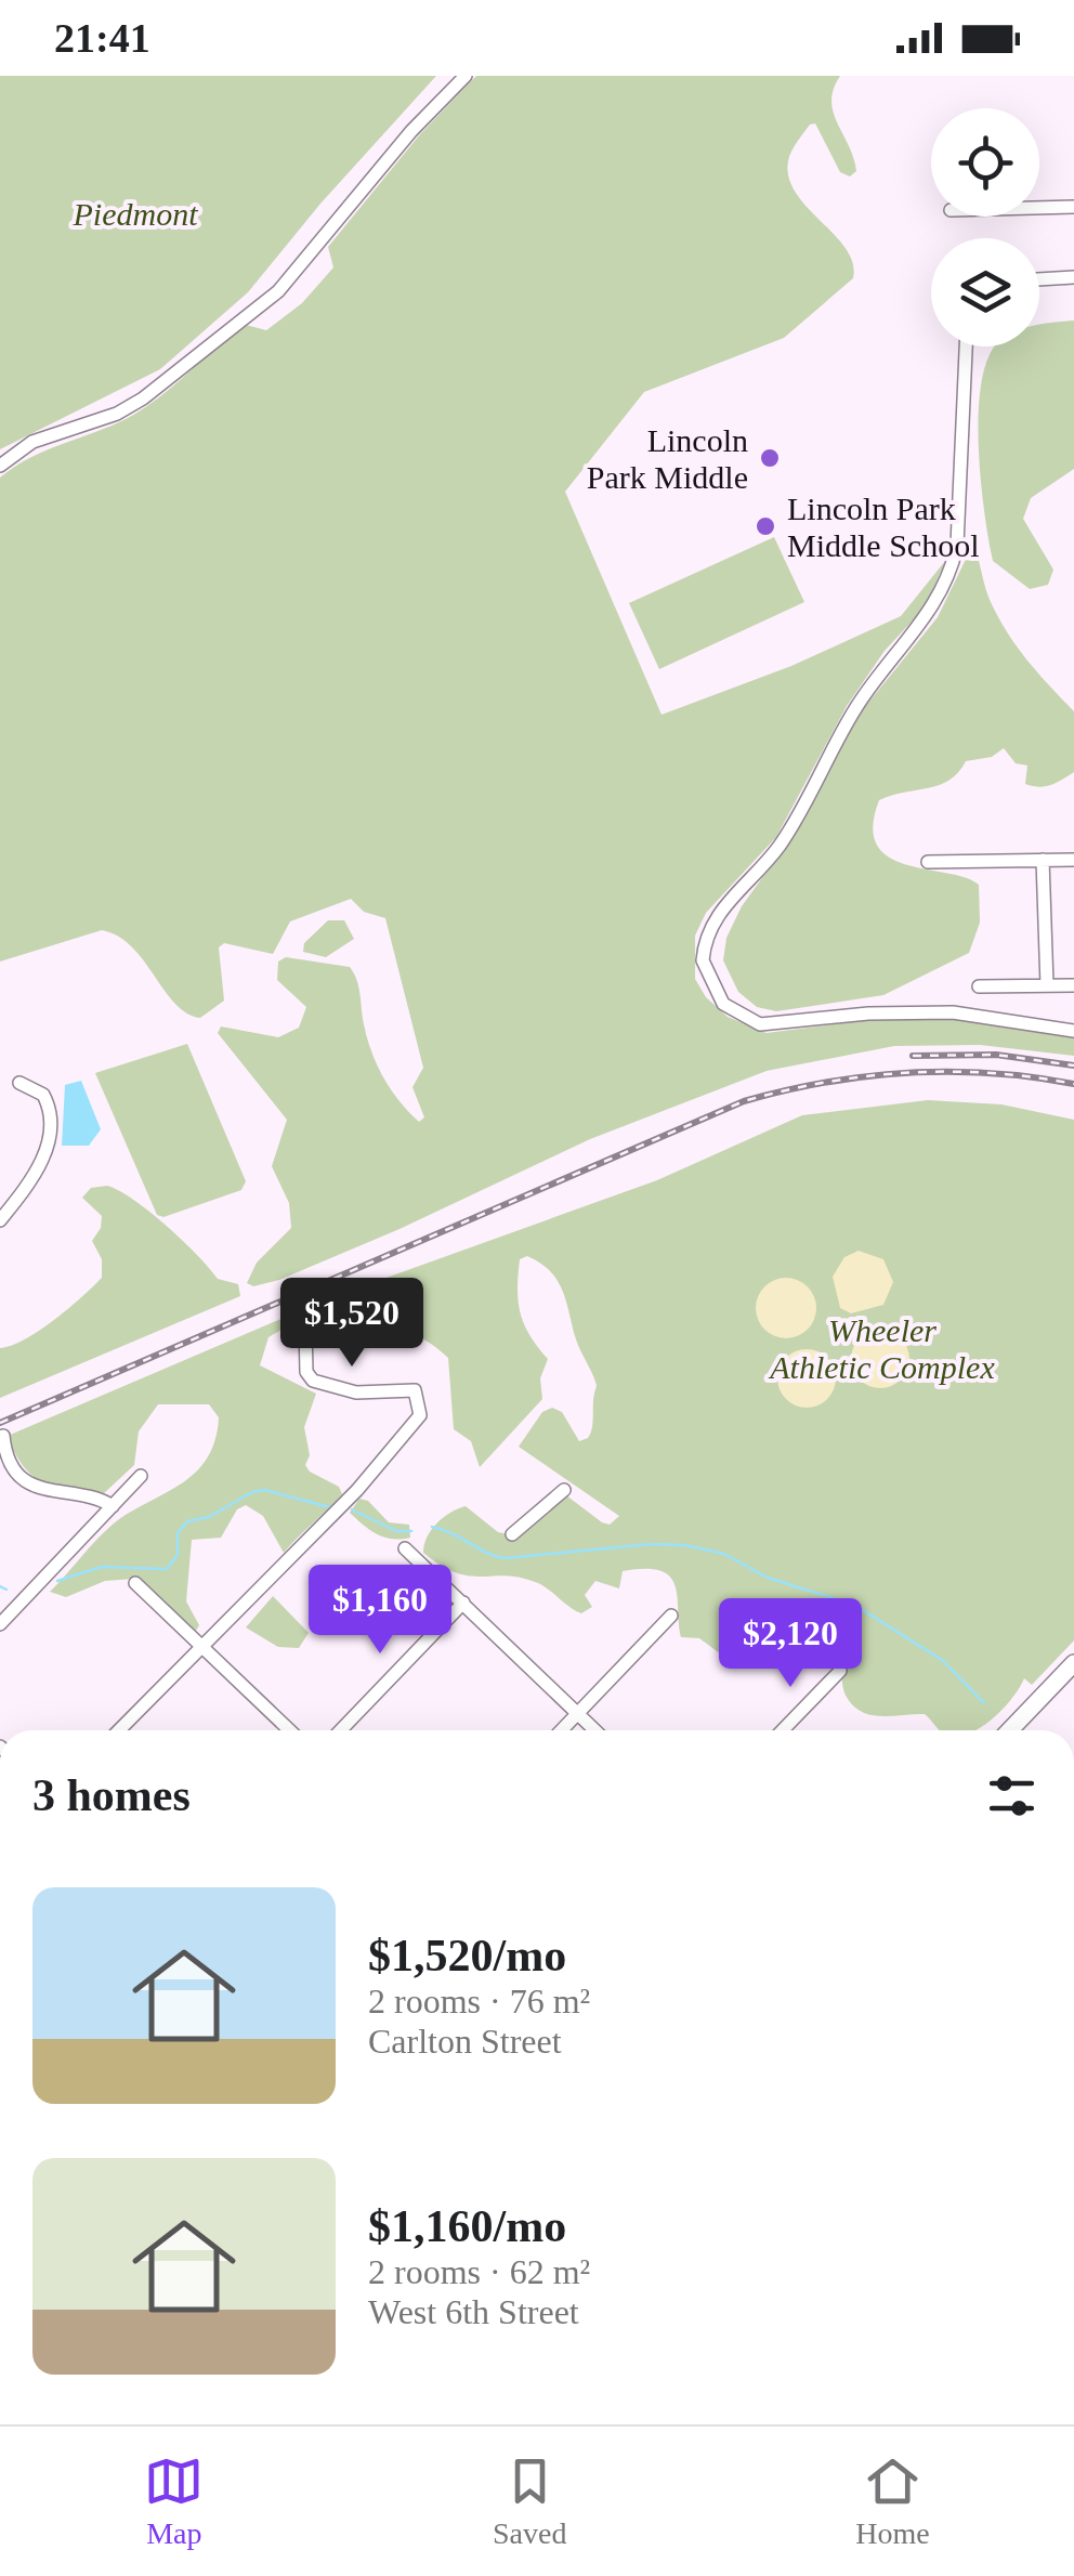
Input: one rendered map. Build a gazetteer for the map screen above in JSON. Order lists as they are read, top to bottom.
{
  "parks": ["Piedmont", "Wheeler Athletic Complex"],
  "places": ["Lincoln Park Middle", "Lincoln Park Middle School"],
  "page": {
    "status": "21:41",
    "price": ["$1,520", "$1,160", "$2,120"],
    "heading": "3 homes",
    "list": [
      {
        "name": "$1,520/mo",
        "note": "2 rooms · 76 m² · Carlton Street"
      },
      {
        "name": "$1,160/mo",
        "note": "2 rooms · 62 m² · West 6th Street"
      }
    ],
    "tabs": ["Map", "Saved", "Home"]
  }
}
